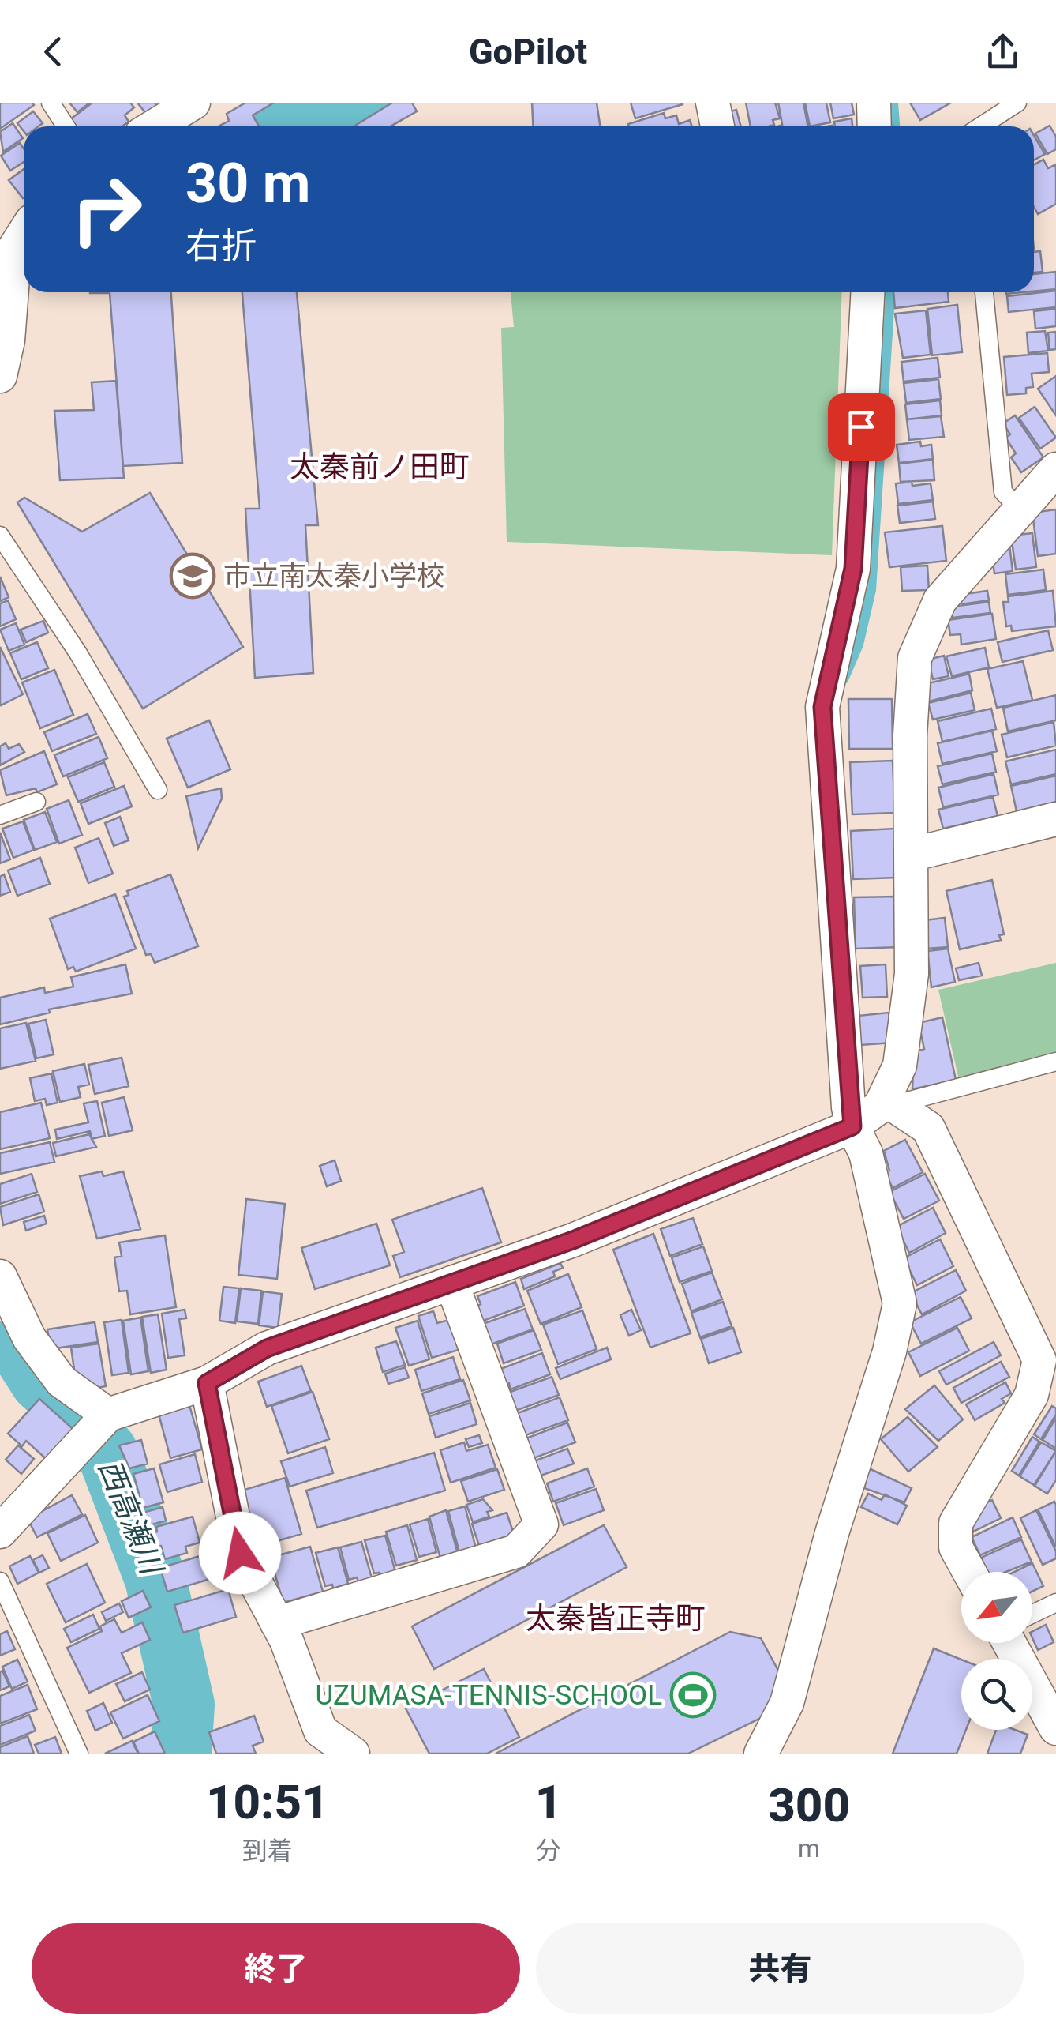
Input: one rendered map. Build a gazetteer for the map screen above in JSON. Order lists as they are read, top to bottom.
{
  "districts": ["太秦前ノ田町", "太秦皆正寺町"],
  "water": ["西高瀬川"],
  "places": {
    "school or university": ["市立南太秦小学校"],
    "sports": ["UZUMASA-TENNIS-SCHOOL"]
  },
  "north": "bottom left",
  "page": {
    "header": "GoPilot",
    "turn": ["30 m", "右折"],
    "eta": [
      "10:51",
      "到着",
      "1",
      "分",
      "300",
      "m"
    ],
    "buttons": ["終了", "共有"]
  }
}
